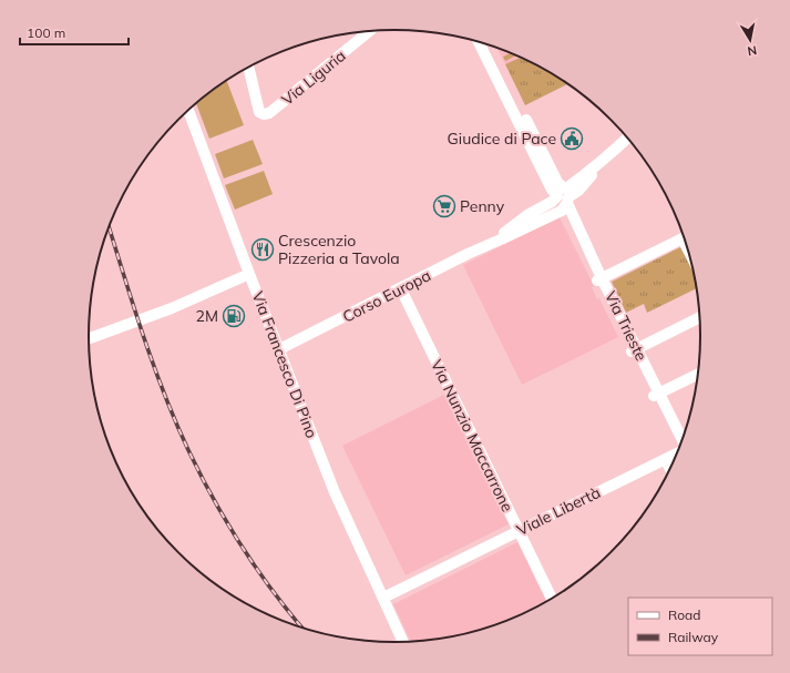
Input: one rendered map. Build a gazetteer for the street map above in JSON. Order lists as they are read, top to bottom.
{
  "streets": {
    "street": [
      "Via Liguria",
      "Corso Europa",
      "Via Trieste",
      "Via Francesco Di Pino",
      "Via Nunzio Maccarrone",
      "Viale Libertà"
    ]
  },
  "crossings": [
    ["Corso Europa", "Via Trieste"],
    ["Corso Europa", "Via Francesco Di Pino"],
    ["Corso Europa", "Via Nunzio Maccarrone"],
    ["Via Francesco Di Pino", "Viale Libertà"],
    ["Via Nunzio Maccarrone", "Viale Libertà"]
  ],
  "places": {
    "public building": ["Giudice di Pace"],
    "supermarket": ["Penny"],
    "restaurant": ["Crescenzio Pizzeria a Tavola"],
    "fuel station": ["2M"]
  },
  "legend": ["Road", "Railway"],
  "scale_bar": "100 m",
  "north": "bottom"
}
